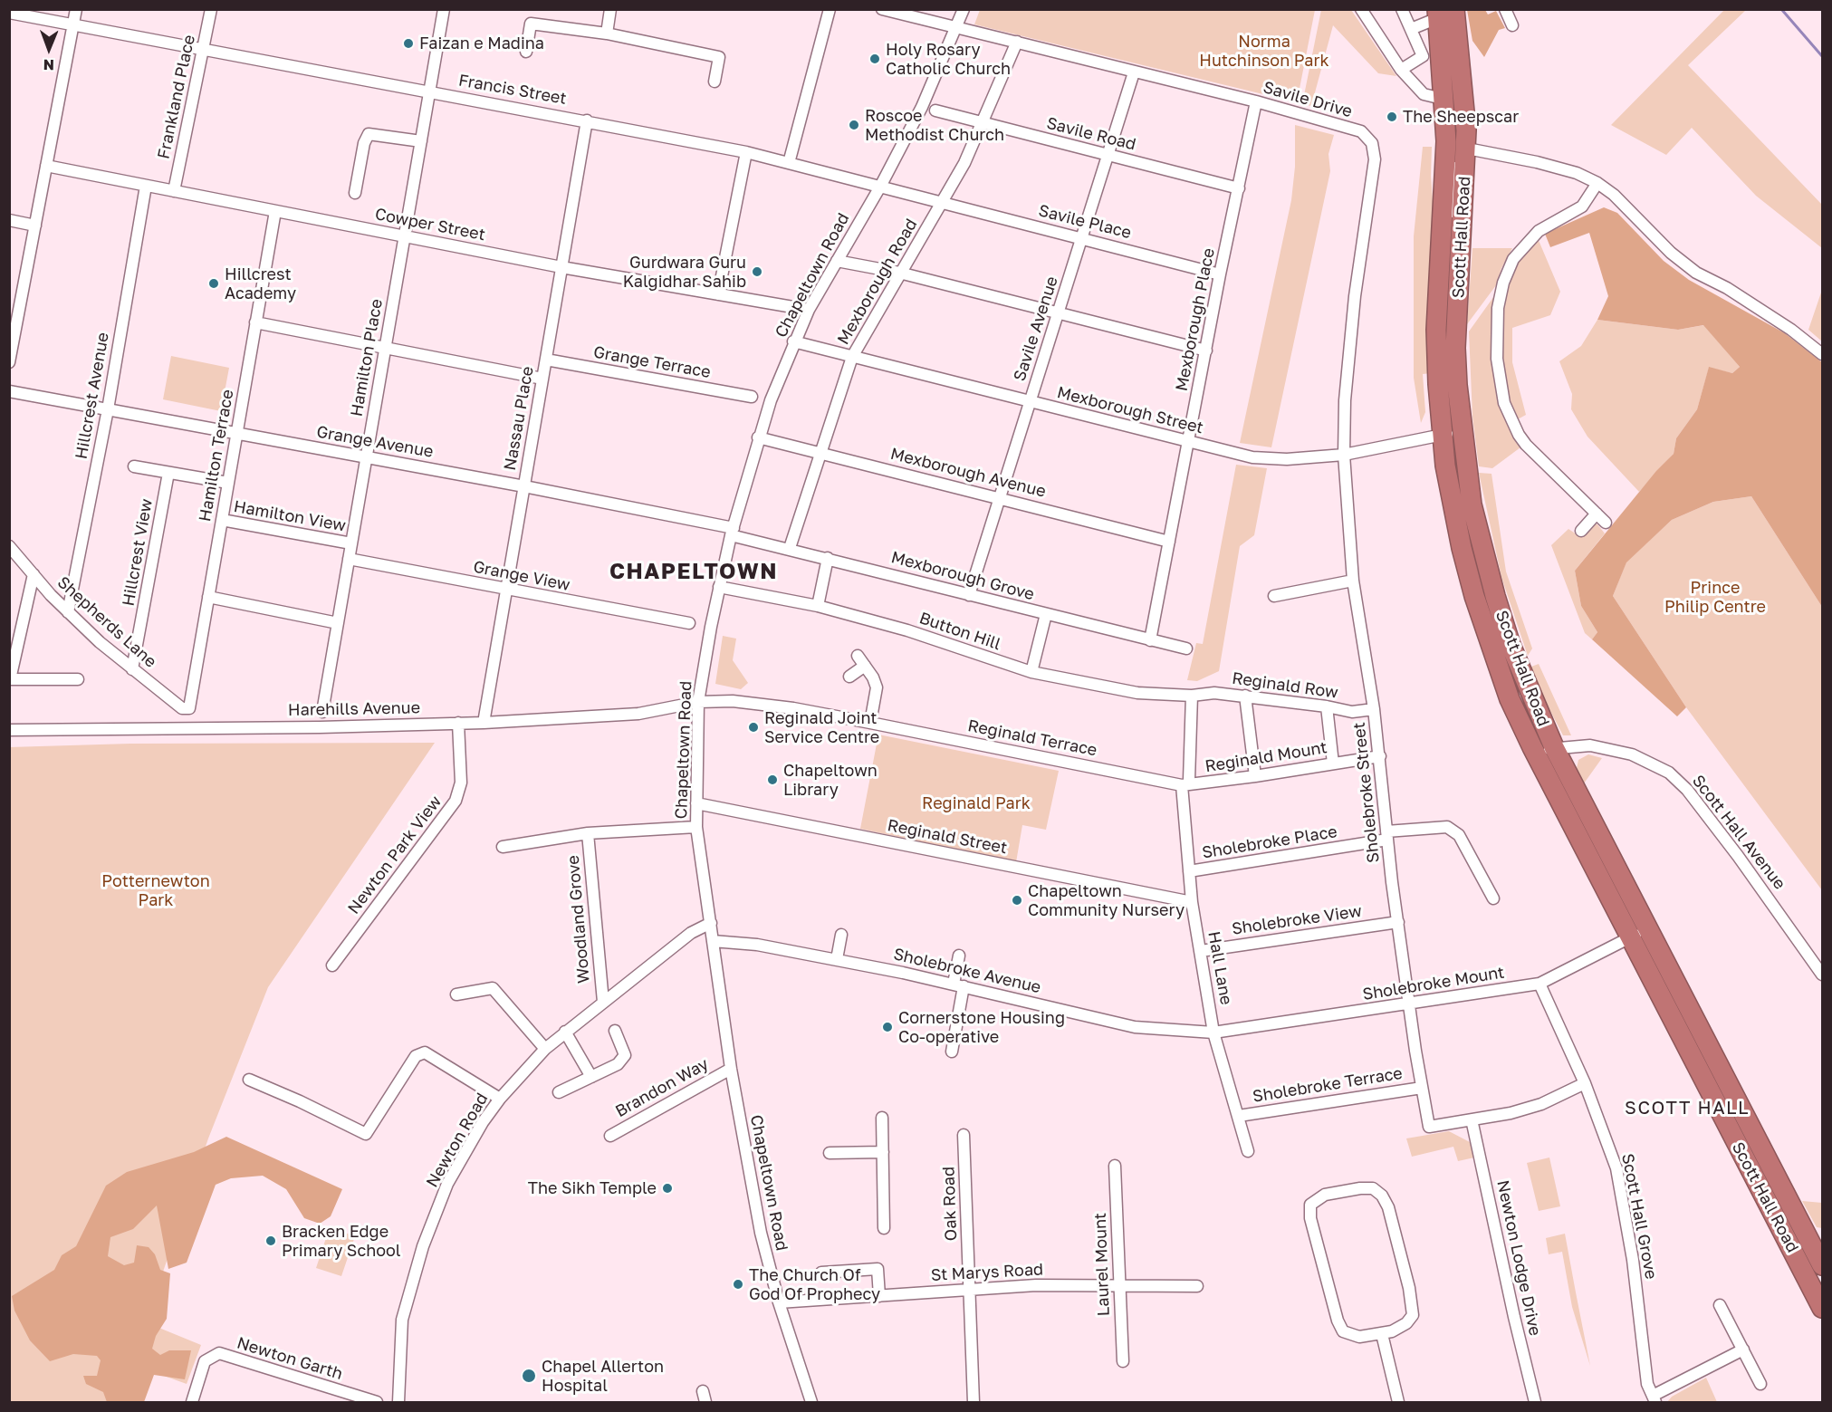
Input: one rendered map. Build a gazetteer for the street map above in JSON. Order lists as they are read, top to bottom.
{
  "streets": {
    "highway": ["Scott Hall Road"],
    "street": [
      "Francis Street",
      "Frankland Place",
      "Savile Drive",
      "Savile Road",
      "Savile Place",
      "Cowper Street",
      "Chapeltown Road",
      "Mexborough Road",
      "Mexborough Place",
      "Savile Avenue",
      "Hamilton Place",
      "Grange Terrace",
      "Hillcrest Avenue",
      "Mexborough Street",
      "Nassau Place",
      "Grange Avenue",
      "Hamilton Terrace",
      "Mexborough Avenue",
      "Hamilton View",
      "Hillcrest View",
      "Grange View",
      "Mexborough Grove",
      "Shepherds Lane",
      "Button Hill",
      "Reginald Row",
      "Harehills Avenue",
      "Reginald Terrace",
      "Reginald Mount",
      "Sholebroke Street",
      "Scott Hall Avenue",
      "Reginald Street",
      "Sholebroke Place",
      "Newton Park View",
      "Woodland Grove",
      "Sholebroke View",
      "Hall Lane",
      "Sholebroke Avenue",
      "Sholebroke Mount",
      "Sholebroke Terrace",
      "Brandon Way",
      "Newton Road",
      "Oak Road",
      "Scott Hall Grove",
      "Newton Lodge Drive",
      "Laurel Mount",
      "St Marys Road",
      "Newton Garth"
    ]
  },
  "crossings": [
    ["Francis Street", "Frankland Place"],
    ["Francis Street", "Savile Place"],
    ["Francis Street", "Chapeltown Road"],
    ["Francis Street", "Mexborough Road"],
    ["Francis Street", "Hamilton Place"],
    ["Francis Street", "Nassau Place"],
    ["Frankland Place", "Cowper Street"],
    ["Savile Drive", "Chapeltown Road"],
    ["Savile Drive", "Mexborough Road"],
    ["Savile Drive", "Mexborough Place"],
    ["Savile Drive", "Savile Avenue"],
    ["Savile Drive", "Mexborough Street"],
    ["Savile Drive", "Sholebroke Street"],
    ["Savile Road", "Chapeltown Road"],
    ["Savile Road", "Mexborough Road"],
    ["Savile Road", "Mexborough Place"],
    ["Savile Road", "Savile Avenue"],
    ["Savile Place", "Mexborough Road"],
    ["Savile Place", "Mexborough Place"],
    ["Savile Place", "Savile Avenue"],
    ["Cowper Street", "Chapeltown Road"],
    ["Cowper Street", "Hamilton Place"],
    ["Cowper Street", "Hillcrest Avenue"],
    ["Cowper Street", "Nassau Place"],
    ["Cowper Street", "Hamilton Terrace"],
    ["Scott Hall Road", "Mexborough Street"],
    ["Scott Hall Road", "Scott Hall Avenue"],
    ["Scott Hall Road", "Sholebroke Mount"],
    ["Chapeltown Road", "Mexborough Street"],
    ["Chapeltown Road", "Grange Avenue"],
    ["Chapeltown Road", "Mexborough Avenue"],
    ["Chapeltown Road", "Mexborough Grove"],
    ["Chapeltown Road", "Button Hill"],
    ["Chapeltown Road", "Harehills Avenue"],
    ["Chapeltown Road", "Reginald Terrace"],
    ["Chapeltown Road", "Reginald Street"],
    ["Chapeltown Road", "Sholebroke Avenue"],
    ["Chapeltown Road", "Brandon Way"],
    ["Chapeltown Road", "Newton Road"],
    ["Chapeltown Road", "St Marys Road"],
    ["Mexborough Road", "Mexborough Street"],
    ["Mexborough Road", "Mexborough Avenue"],
    ["Mexborough Road", "Mexborough Grove"],
    ["Mexborough Place", "Mexborough Street"],
    ["Mexborough Place", "Mexborough Avenue"],
    ["Mexborough Place", "Mexborough Grove"],
    ["Savile Avenue", "Mexborough Street"],
    ["Savile Avenue", "Mexborough Avenue"],
    ["Savile Avenue", "Mexborough Grove"],
    ["Hamilton Place", "Grange Avenue"],
    ["Hamilton Place", "Hamilton View"],
    ["Hamilton Place", "Grange View"],
    ["Grange Terrace", "Nassau Place"],
    ["Hillcrest Avenue", "Grange Avenue"],
    ["Hillcrest Avenue", "Shepherds Lane"],
    ["Mexborough Street", "Sholebroke Street"],
    ["Nassau Place", "Grange Avenue"],
    ["Nassau Place", "Grange View"],
    ["Nassau Place", "Harehills Avenue"],
    ["Grange Avenue", "Hamilton Terrace"],
    ["Grange Avenue", "Mexborough Grove"],
    ["Hamilton Terrace", "Hamilton View"],
    ["Hamilton Terrace", "Shepherds Lane"],
    ["Hillcrest View", "Shepherds Lane"],
    ["Button Hill", "Reginald Row"],
    ["Button Hill", "Hall Lane"],
    ["Reginald Row", "Sholebroke Street"],
    ["Reginald Row", "Hall Lane"],
    ["Harehills Avenue", "Reginald Terrace"],
    ["Harehills Avenue", "Newton Park View"],
    ["Reginald Terrace", "Reginald Mount"],
    ["Reginald Terrace", "Hall Lane"],
    ["Reginald Mount", "Sholebroke Street"],
    ["Reginald Mount", "Hall Lane"],
    ["Sholebroke Street", "Sholebroke Place"],
    ["Sholebroke Street", "Sholebroke View"],
    ["Sholebroke Street", "Sholebroke Mount"],
    ["Sholebroke Street", "Sholebroke Terrace"],
    ["Sholebroke Street", "Newton Lodge Drive"],
    ["Reginald Street", "Hall Lane"],
    ["Sholebroke Place", "Hall Lane"],
    ["Woodland Grove", "Newton Road"],
    ["Sholebroke View", "Hall Lane"],
    ["Hall Lane", "Sholebroke Avenue"],
    ["Hall Lane", "Sholebroke Mount"],
    ["Hall Lane", "Sholebroke Terrace"],
    ["Sholebroke Avenue", "Sholebroke Mount"],
    ["Sholebroke Mount", "Scott Hall Grove"],
    ["Oak Road", "St Marys Road"],
    ["Laurel Mount", "St Marys Road"]
  ],
  "districts": ["CHAPELTOWN", "SCOTT HALL"],
  "parks": [
    "Norma Hutchinson Park",
    "Prince Philip Centre",
    "Reginald Park",
    "Potternewton Park"
  ],
  "places": [
    "Faizan e Madina",
    "Holy Rosary Catholic Church",
    "The Sheepscar",
    "Roscoe Methodist Church",
    "Gurdwara Guru Kalgidhar Sahib",
    "Hillcrest Academy",
    "Reginald Joint Service Centre",
    "Chapeltown Library",
    "Chapeltown Community Nursery",
    "Cornerstone Housing Co-operative",
    "The Sikh Temple",
    "Bracken Edge Primary School",
    "The Church Of God Of Prophecy",
    "Chapel Allerton Hospital"
  ],
  "north": "bottom"
}
